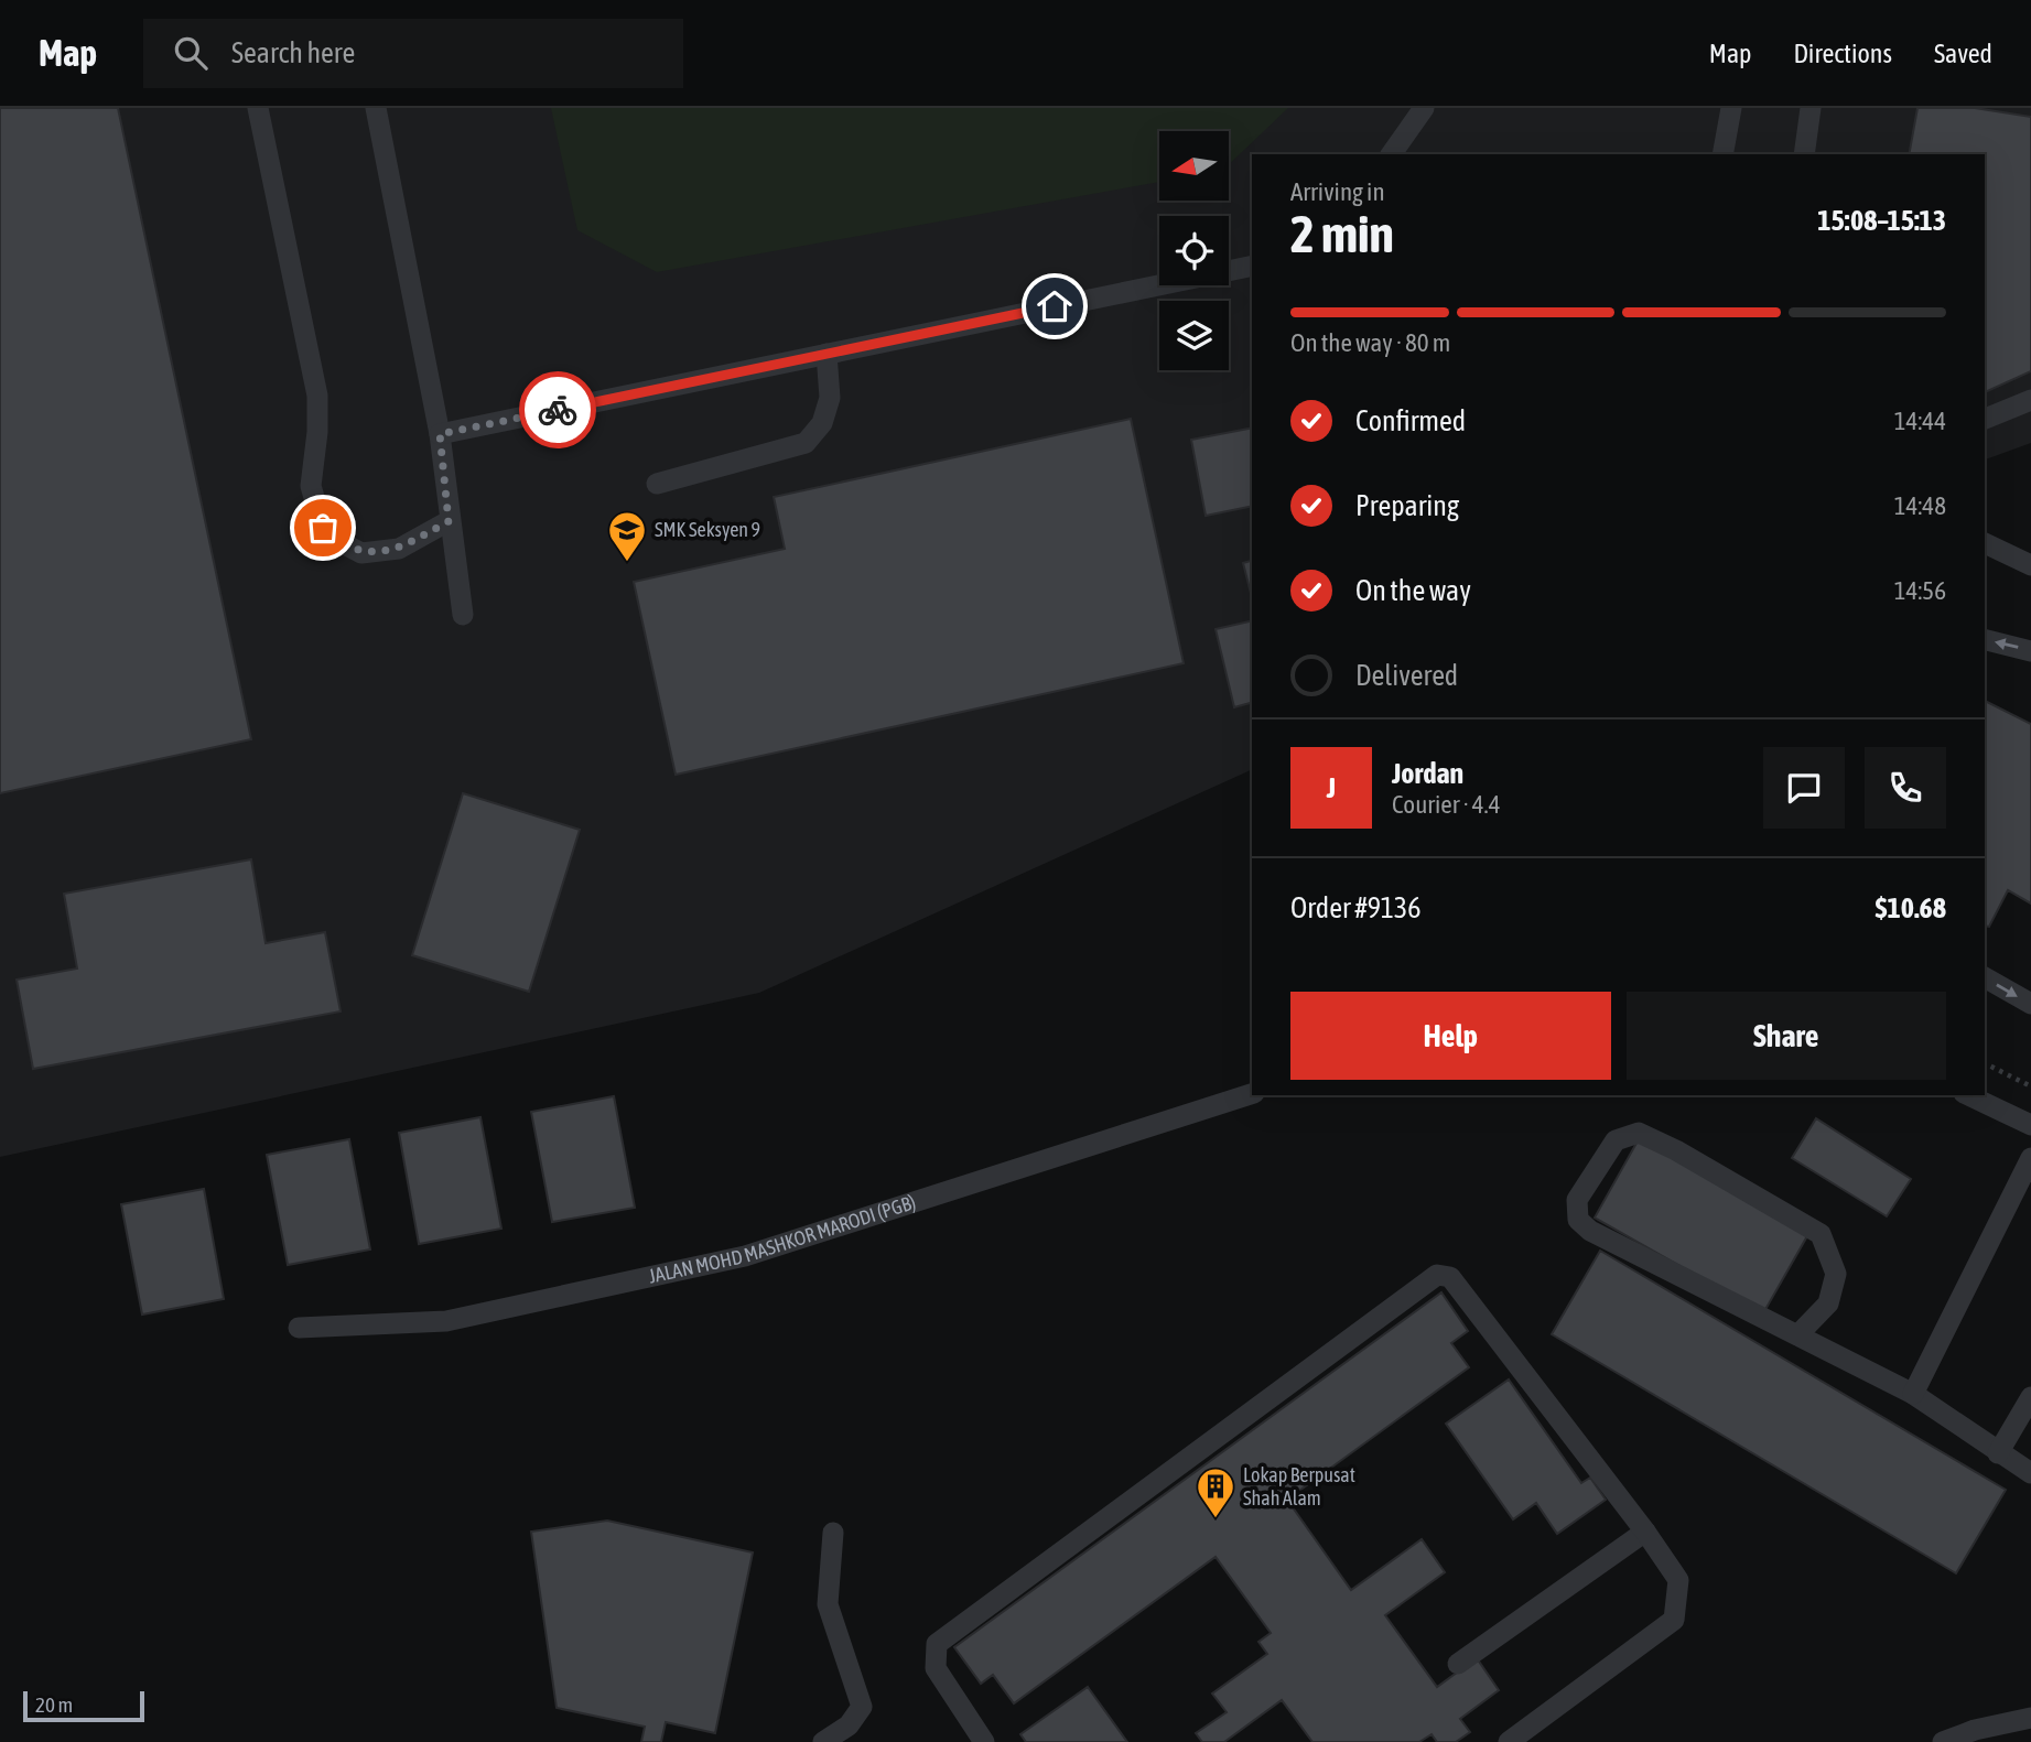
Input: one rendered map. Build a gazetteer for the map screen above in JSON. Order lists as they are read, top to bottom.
{
  "streets": {
    "lane": ["JALAN MOHD MASHKOR MARODI (PGB)"]
  },
  "places": {
    "school or university": ["SMK Seksyen 9"],
    "building": ["Lokap Berpusat Shah Alam"]
  },
  "scale_bar": "20 m",
  "north": "left",
  "page": {
    "header": "Map",
    "search": "Search here",
    "nav": ["Map", "Directions", "Saved"],
    "heading": ["2 min", "Arriving in", "15:08–15:13"],
    "panel": [
      "Jordan",
      "Courier · 4.4",
      "Order #9136",
      "$10.68"
    ],
    "bar": "On the way · 80 m",
    "list": [
      ["Confirmed", "14:44"],
      ["Preparing", "14:48"],
      ["On the way", "14:56"],
      "Delivered"
    ],
    "round": "J",
    "buttons": ["Help", "Share"],
    "scale": "20 m"
  }
}
